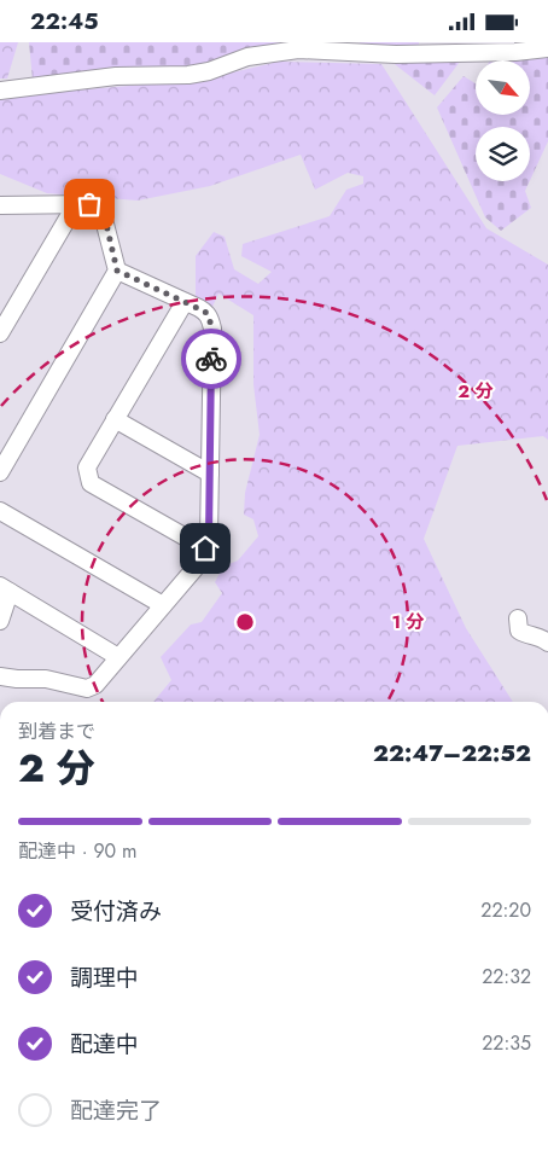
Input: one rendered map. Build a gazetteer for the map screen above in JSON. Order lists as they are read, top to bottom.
{
  "north": "bottom right",
  "page": {
    "status": "22:45",
    "heading": ["2 分", "到着まで", "22:47–22:52"],
    "bar": "配達中 · 90 m",
    "list": [
      ["受付済み", "22:20"],
      ["調理中", "22:32"],
      ["配達中", "22:35"],
      "配達完了"
    ]
  },
  "rings": ["2 分", "1 分"]
}
